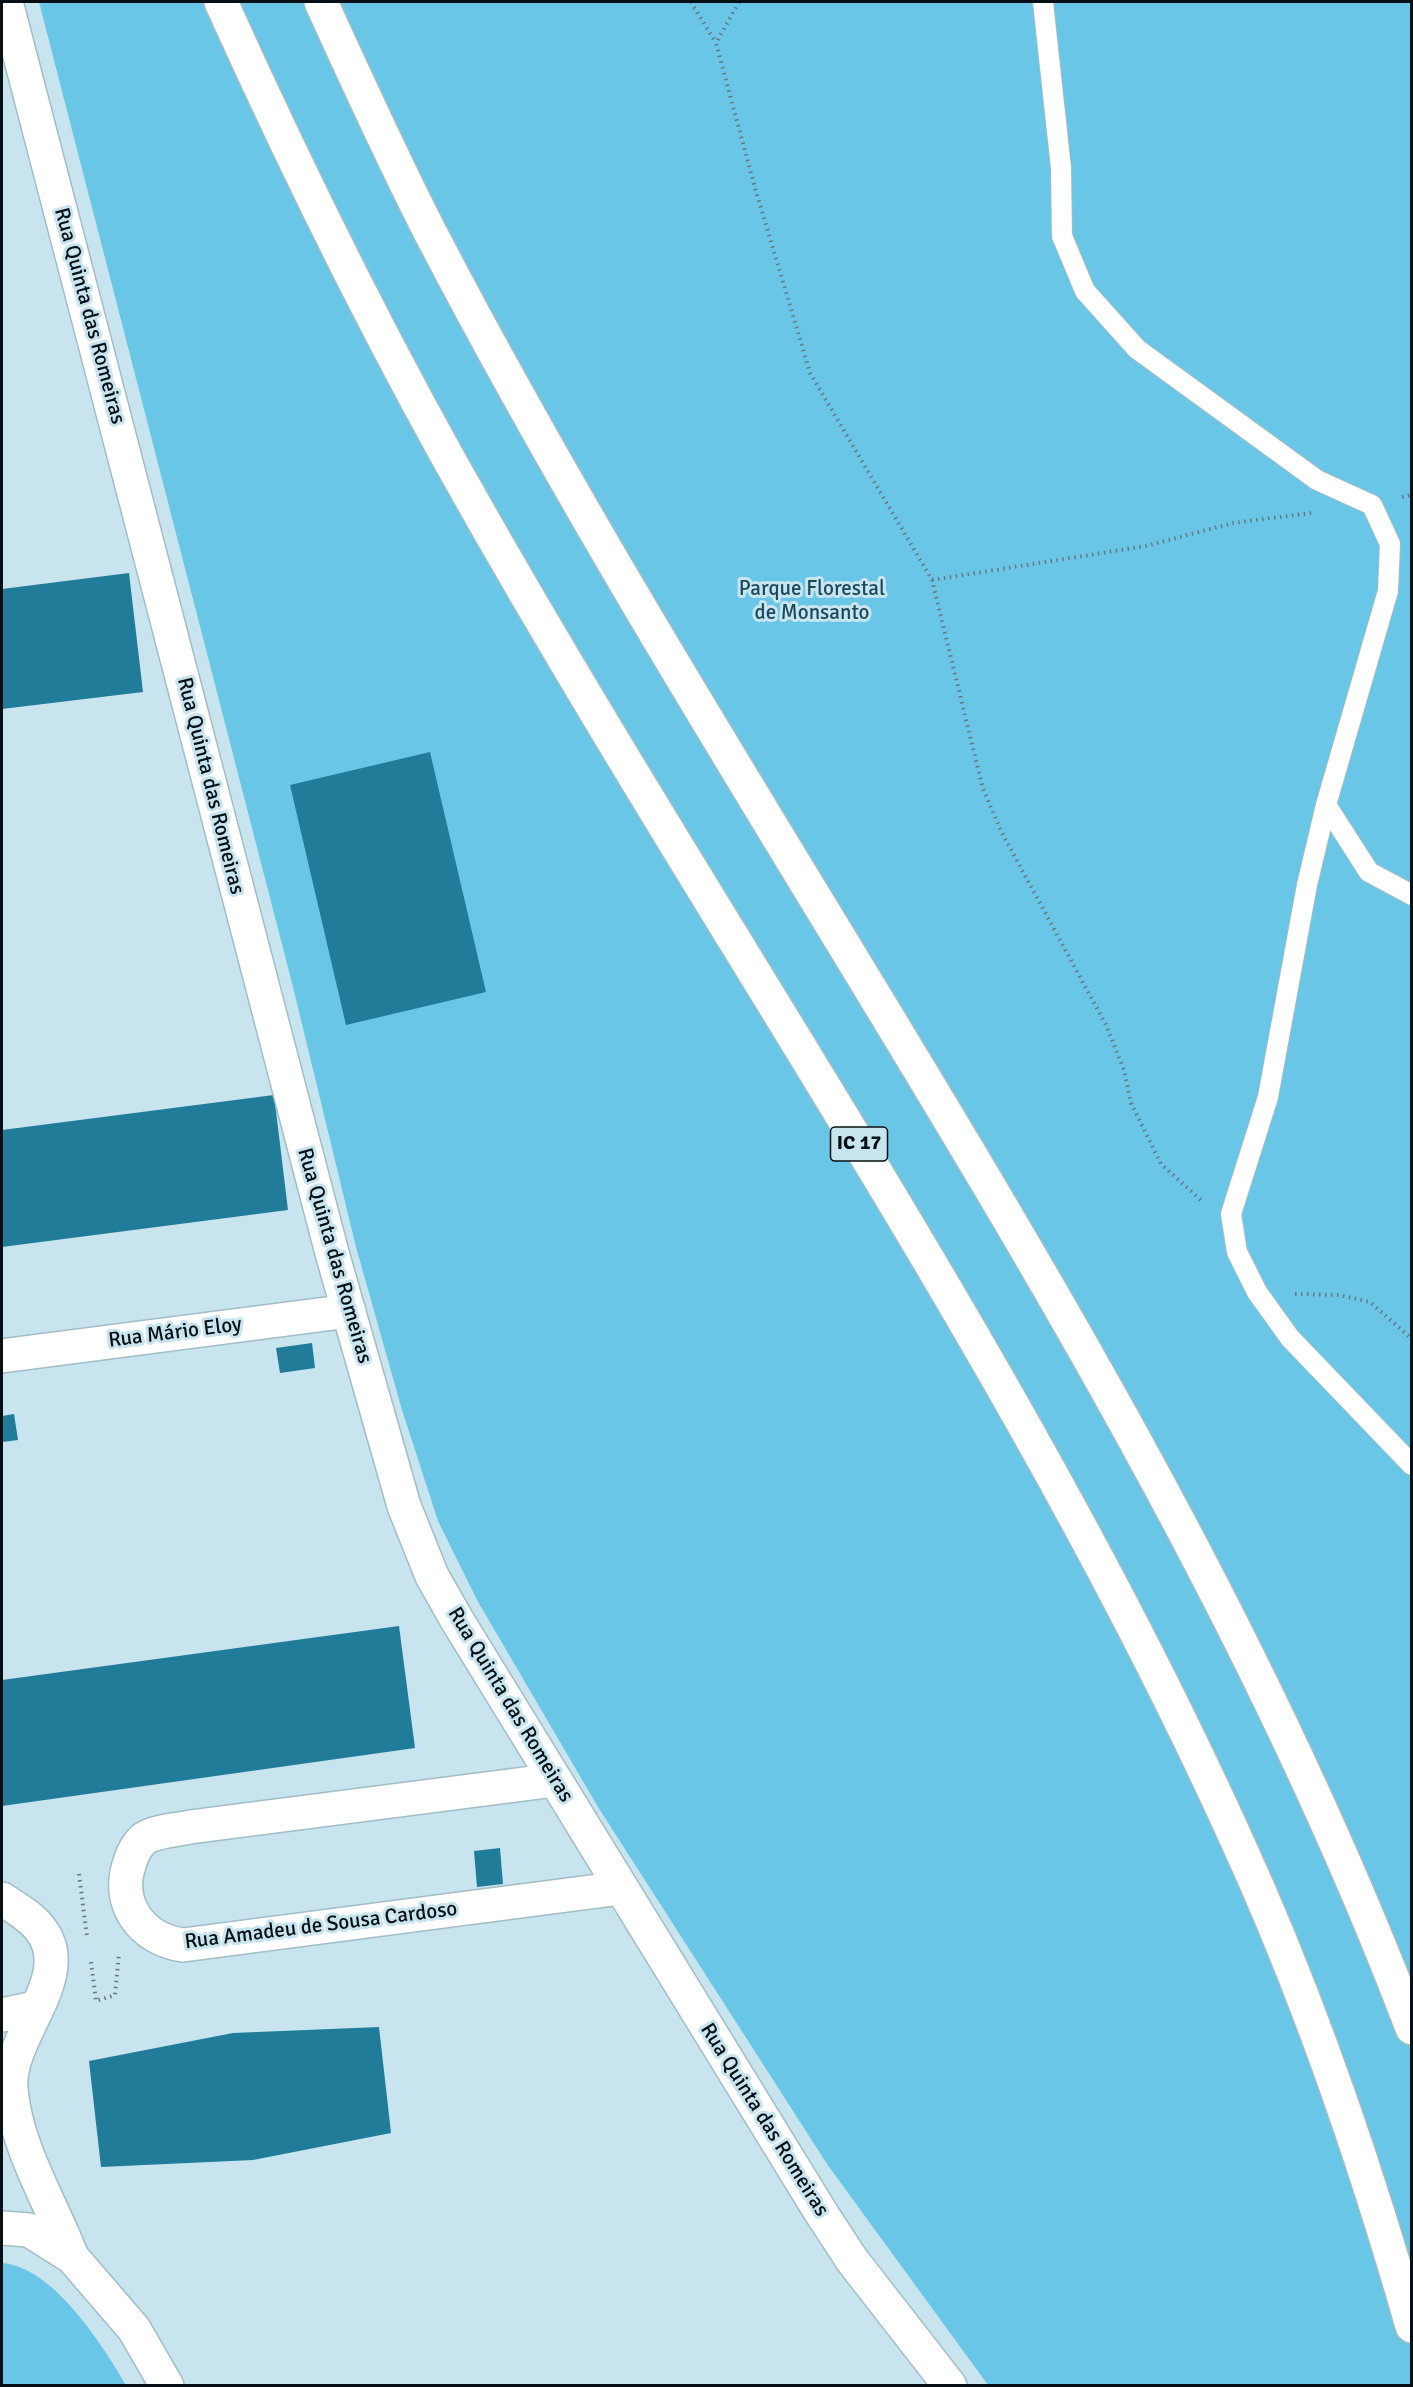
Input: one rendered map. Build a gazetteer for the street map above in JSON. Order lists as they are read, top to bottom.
{
  "streets": {
    "main road": [
      "Rua Quinta das Romeiras",
      "IC 17",
      "Rua Mário Eloy",
      "Rua Amadeu de Sousa Cardoso"
    ]
  },
  "crossings": [
    ["Rua Quinta das Romeiras", "Rua Mário Eloy"],
    ["Rua Quinta das Romeiras", "Rua Amadeu de Sousa Cardoso"]
  ],
  "parks": ["Parque Florestal de Monsanto"]
}
